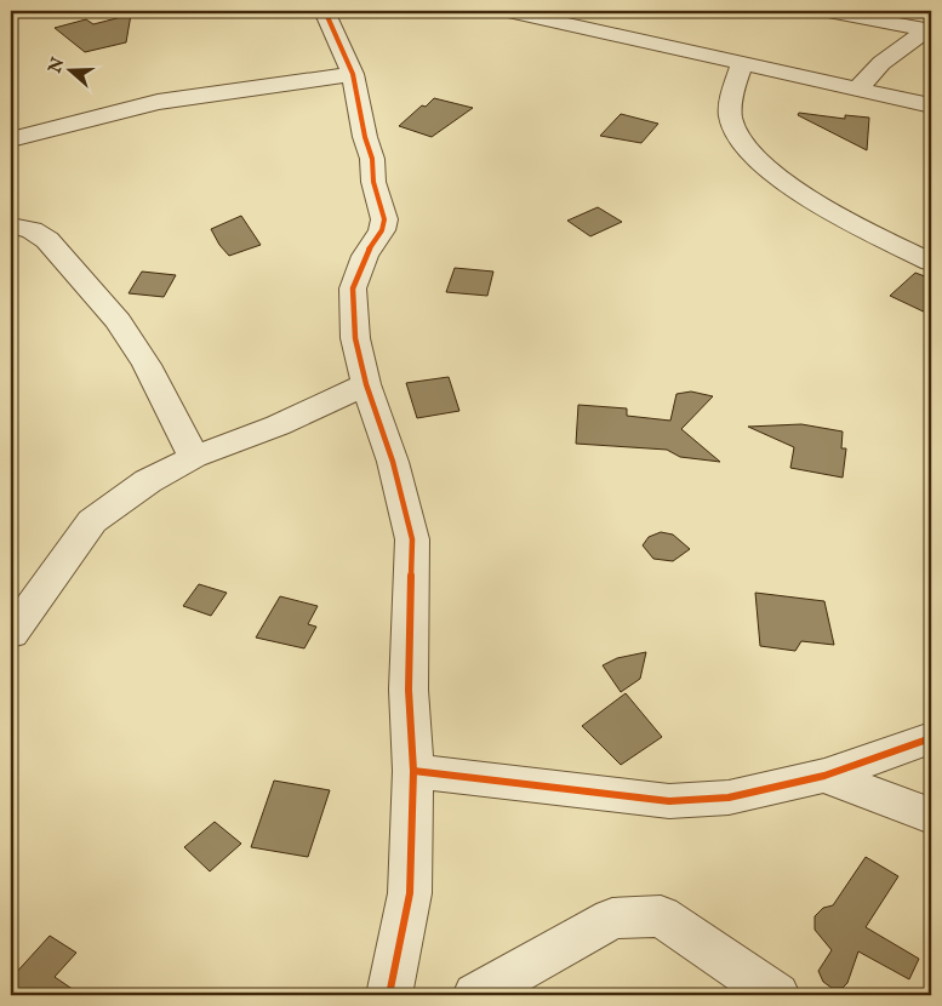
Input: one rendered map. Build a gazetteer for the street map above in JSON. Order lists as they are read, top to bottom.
{
  "north": "left"
}
